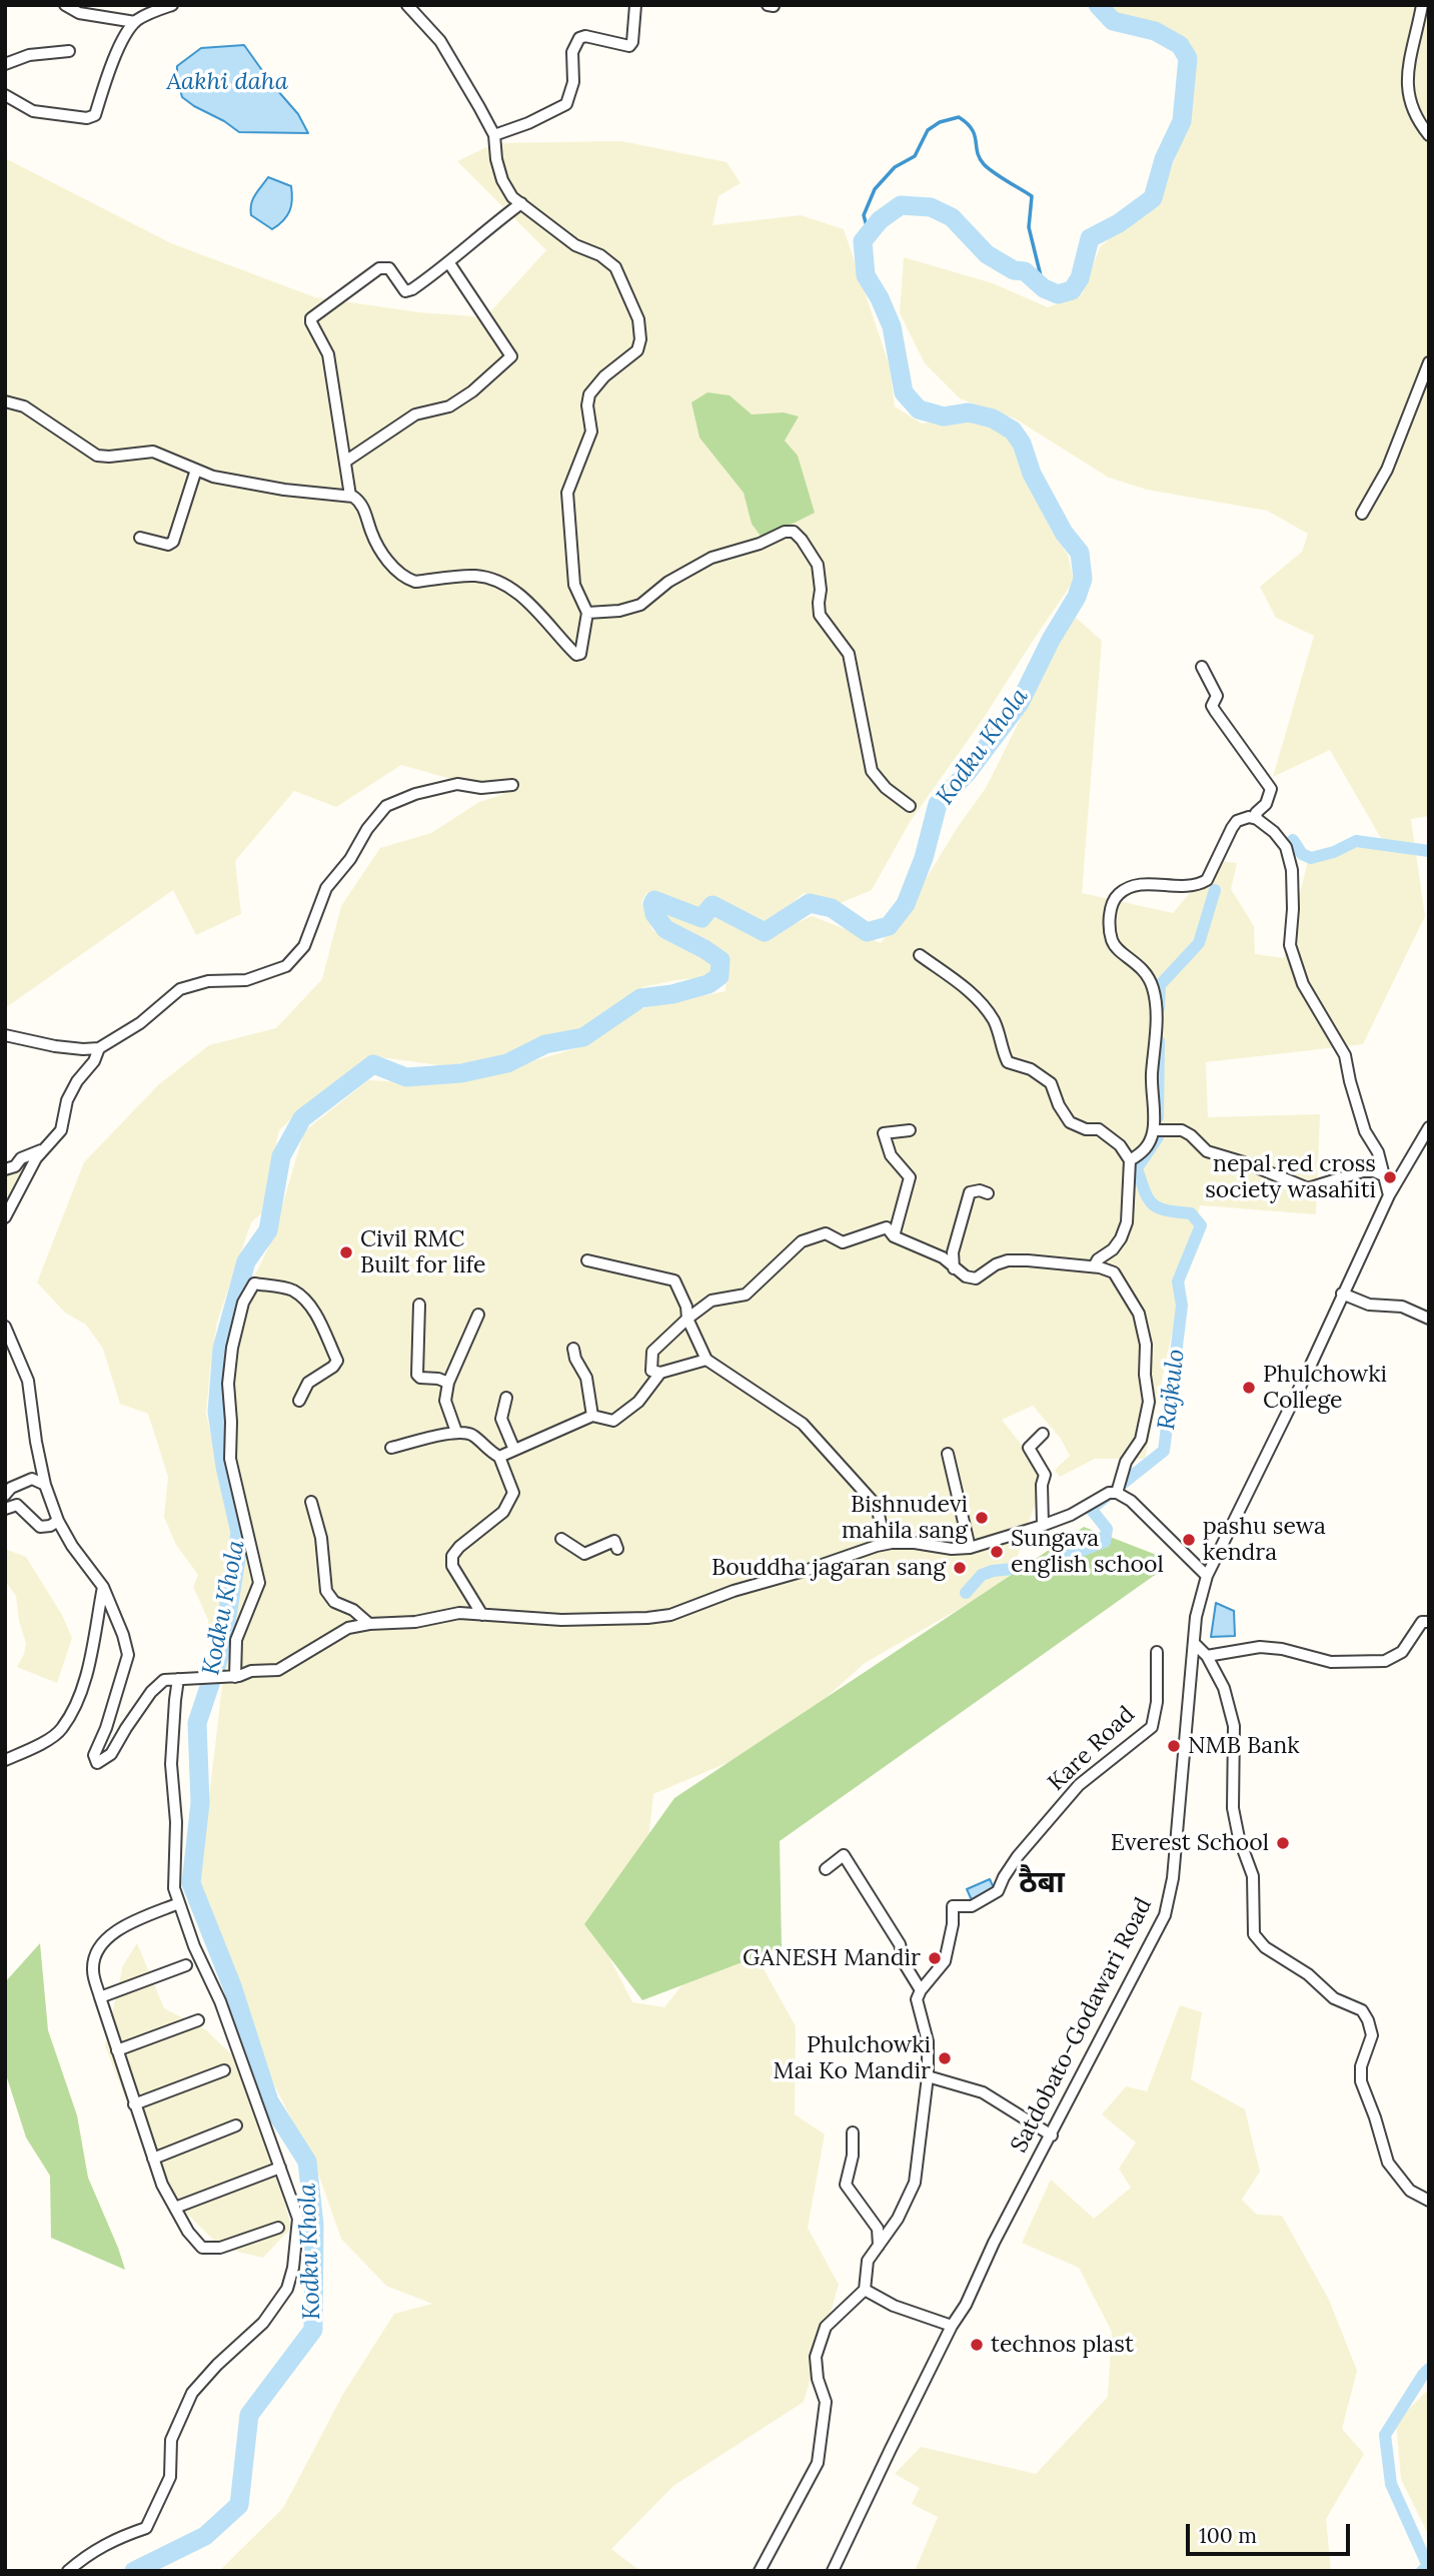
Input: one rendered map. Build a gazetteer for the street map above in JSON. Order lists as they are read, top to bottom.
{
  "streets": {
    "street": ["Kare Road", "Satdobato-Godawari Road"]
  },
  "districts": ["ठैबा"],
  "water": ["Aakhi daha", "Kodku Khola", "Rajkulo"],
  "places": [
    "nepal red cross society wasahiti",
    "Civil RMC Built for life",
    "Phulchowki College",
    "Bishnudevi mahila sang",
    "pashu sewa kendra",
    "Sungava english school",
    "Bouddha jagaran sang",
    "NMB Bank",
    "Everest School",
    "GANESH Mandir",
    "Phulchowki Mai Ko Mandir",
    "technos plast"
  ],
  "scale_bar": "100 m"
}
